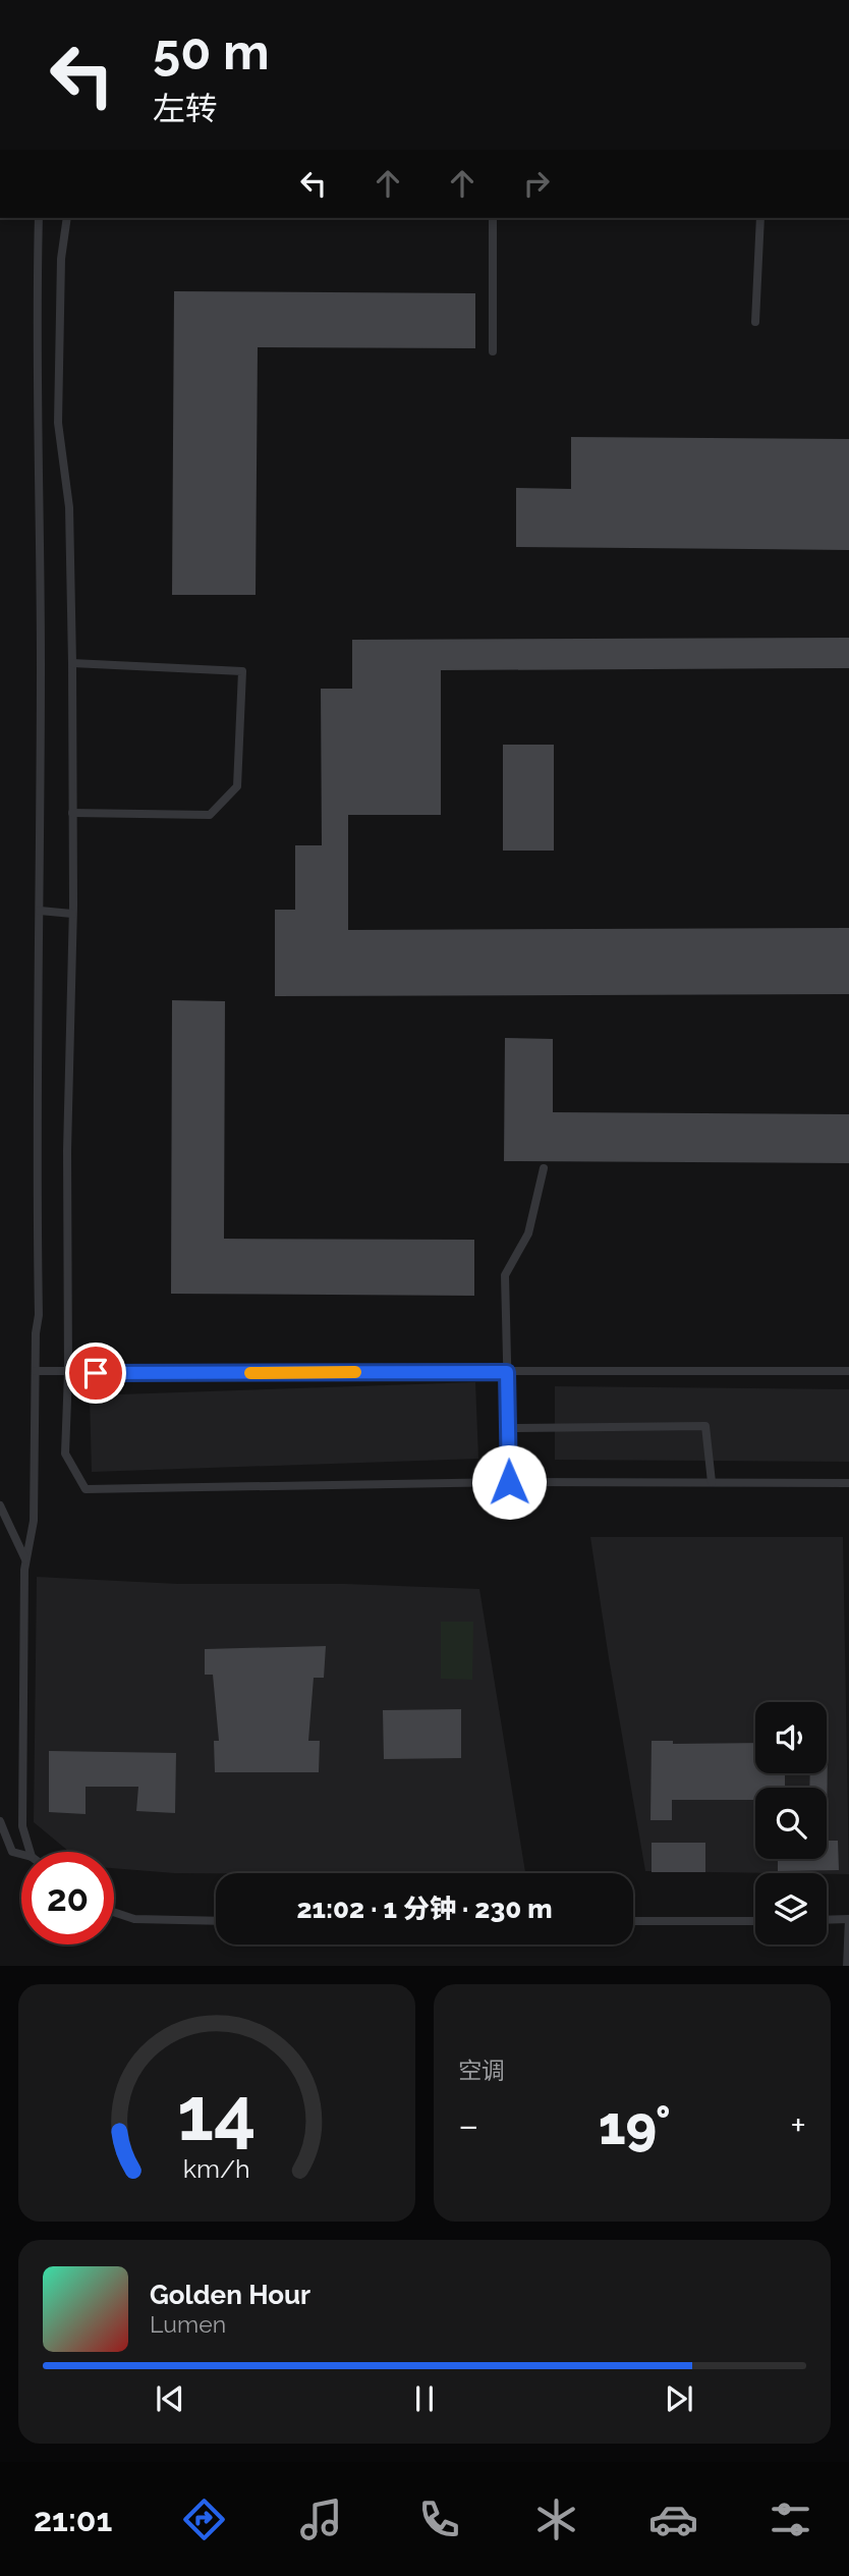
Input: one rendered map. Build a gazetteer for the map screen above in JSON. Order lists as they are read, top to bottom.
{
  "page": {
    "turn": ["50 m", "左转"],
    "limit": "20",
    "trip": "21:02 · 1 分钟 · 230 m",
    "tile": "空调",
    "heat": ["−", "19°", "+"],
    "song": ["Golden Hour", "Lumen"],
    "tabs": "21:01",
    "gauge": ["14", "km/h"]
  }
}
